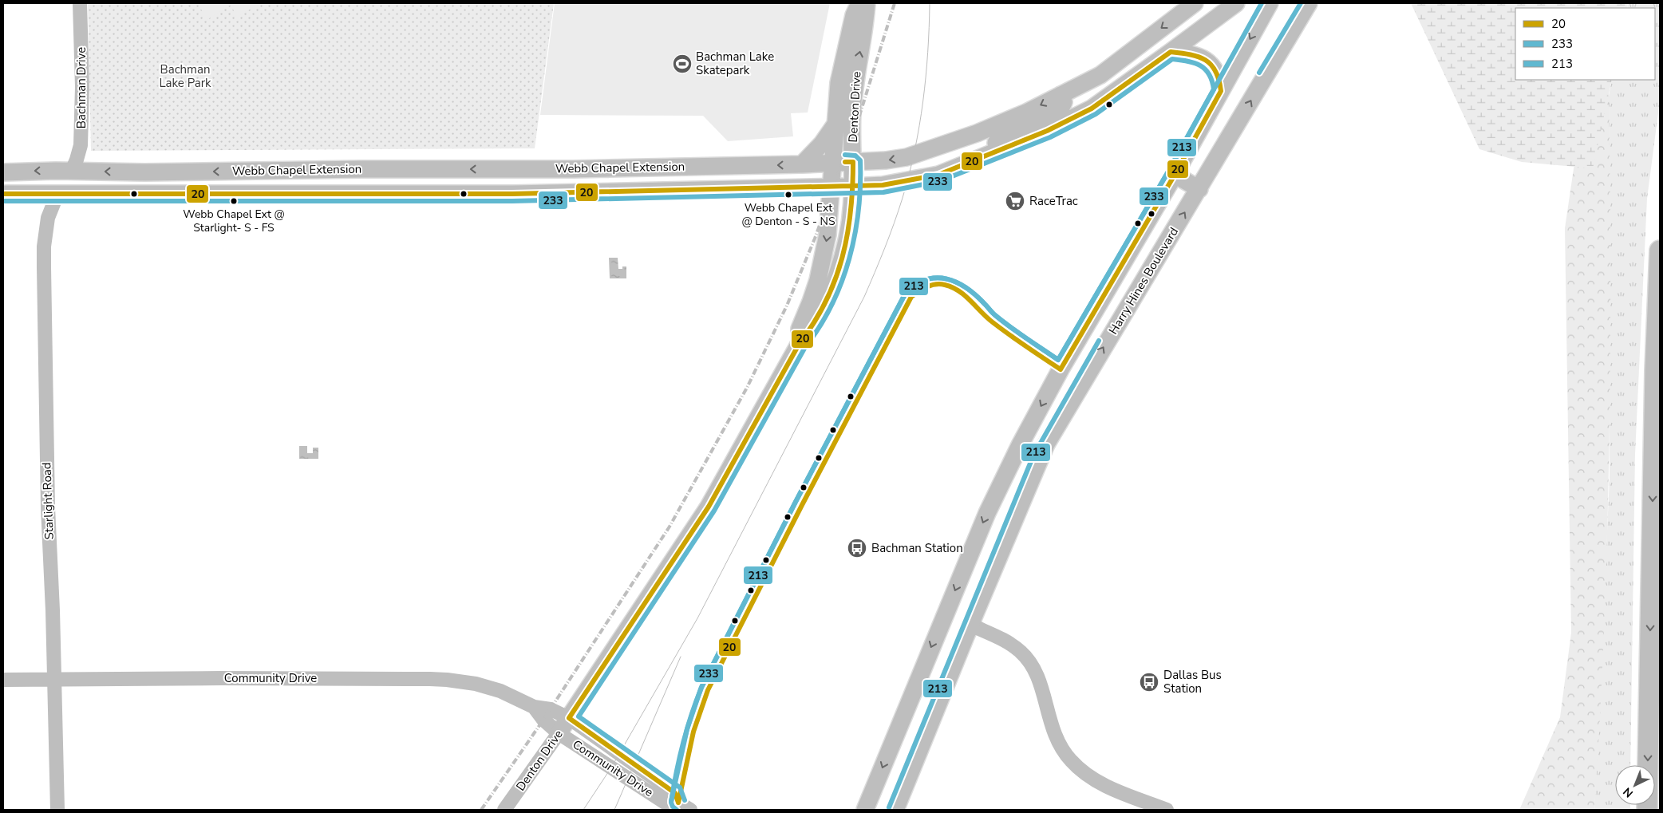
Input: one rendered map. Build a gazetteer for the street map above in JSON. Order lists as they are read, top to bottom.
{
  "streets": {
    "main road": ["Denton Drive", "Webb Chapel Extension", "Harry Hines Boulevard"],
    "street": ["Bachman Drive", "Starlight Road", "Community Drive"]
  },
  "crossings": [
    ["Bachman Drive", "Webb Chapel Extension"],
    ["Denton Drive", "Webb Chapel Extension"],
    ["Denton Drive", "Community Drive"],
    ["Webb Chapel Extension", "Starlight Road"],
    ["Starlight Road", "Community Drive"]
  ],
  "parks": ["Bachman Lake Park"],
  "places": {
    "sports": ["Bachman Lake Skatepark"],
    "other": ["Webb Chapel Ext @ Denton - S - NS", "Webb Chapel Ext @ Starlight- S - FS"],
    "supermarket": ["RaceTrac"],
    "bus stop": ["Bachman Station", "Dallas Bus Station"]
  },
  "lines": ["transit line 213", "transit line 20", "transit line 233"],
  "legend": ["20", "233", "213"],
  "north": "bottom left"
}
